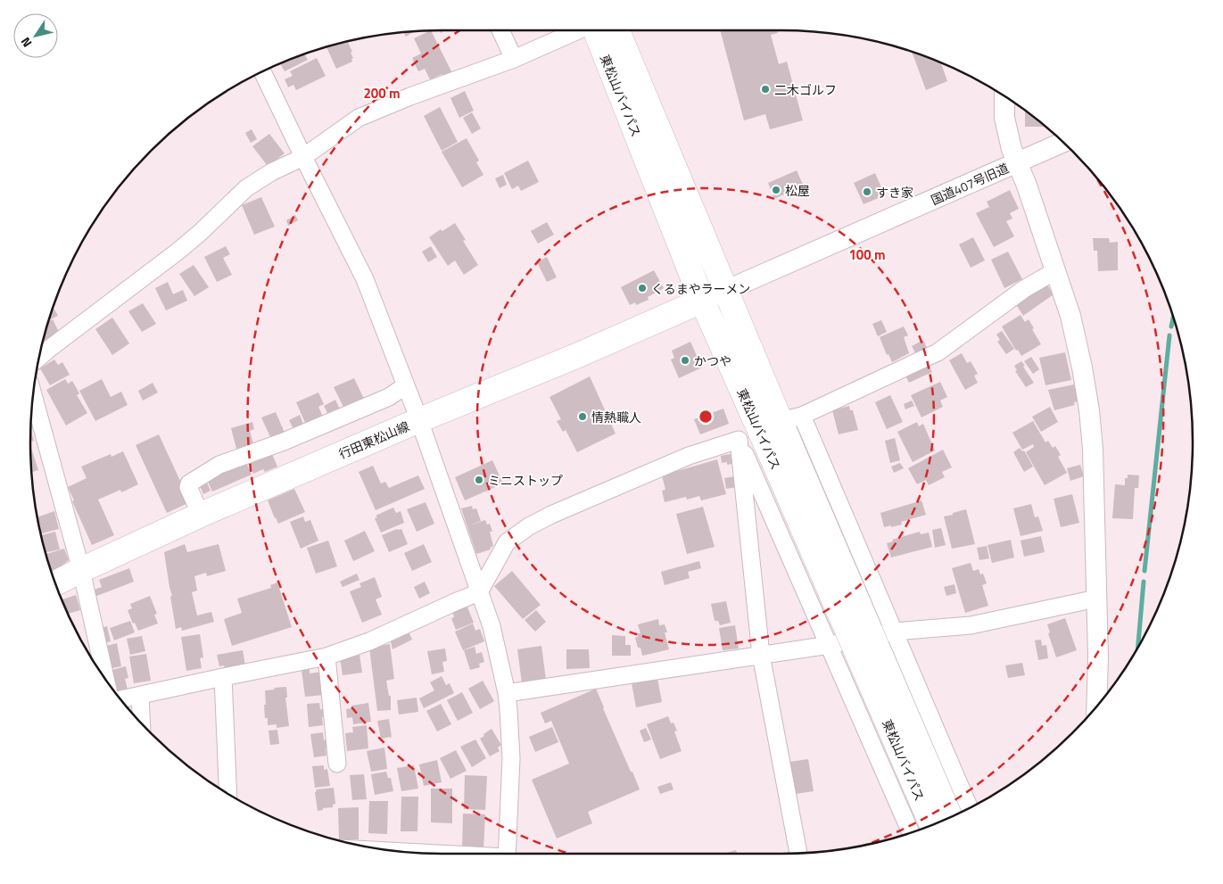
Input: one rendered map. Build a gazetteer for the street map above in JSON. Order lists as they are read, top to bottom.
{
  "streets": {
    "main road": ["東松山バイパス", "行田東松山線"],
    "street": ["国道407号旧道"]
  },
  "crossings": [
    ["東松山バイパス", "国道407号旧道"],
    ["東松山バイパス", "行田東松山線"],
    ["国道407号旧道", "行田東松山線"]
  ],
  "places": [
    "二木ゴルフ",
    "松屋",
    "すき家",
    "くるまやラーメン",
    "かつや",
    "情熱職人",
    "ミニストップ"
  ],
  "north": "bottom left",
  "rings": ["200 m", "100 m"]
}
